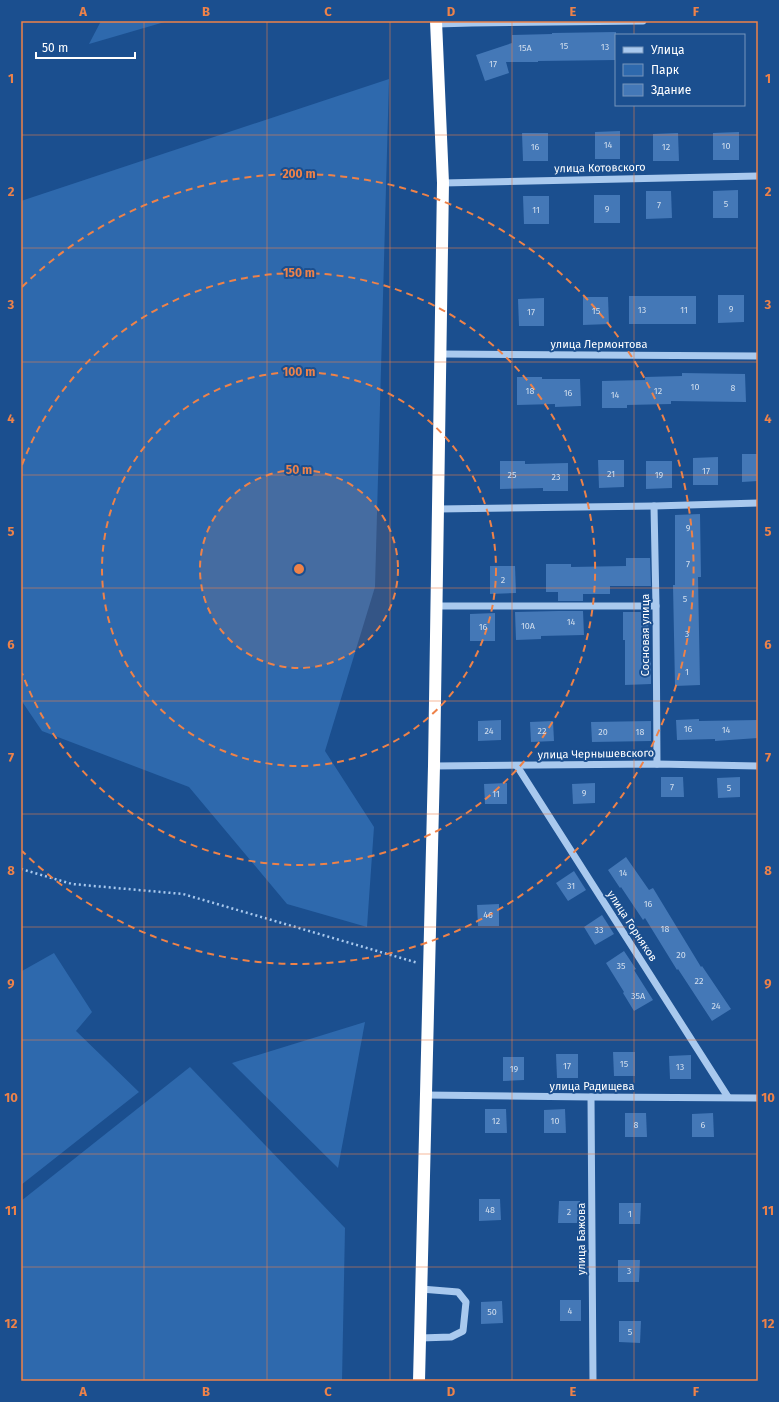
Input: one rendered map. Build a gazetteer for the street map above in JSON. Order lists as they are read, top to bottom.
{
  "streets": {
    "street": [
      "улица Котовского",
      "улица Лермонтова",
      "Сосновая улица",
      "улица Чернышевского",
      "улица Горняков",
      "улица Радищева",
      "улица Бажова"
    ]
  },
  "crossings": [
    ["Сосновая улица", "улица Чернышевского"],
    ["улица Чернышевского", "улица Горняков"],
    ["улица Горняков", "улица Радищева"],
    ["улица Радищева", "улица Бажова"]
  ],
  "house_numbers": [
    "15",
    "13",
    "15А",
    "17",
    "14",
    "10",
    "16",
    "12",
    "5",
    "7",
    "9",
    "11",
    "9",
    "13",
    "11",
    "15",
    "17",
    "10",
    "8",
    "18",
    "12",
    "16",
    "14",
    "17",
    "21",
    "25",
    "19",
    "23",
    "9",
    "7",
    "2",
    "5",
    "14",
    "10А",
    "16",
    "3",
    "1",
    "16",
    "14",
    "24",
    "22",
    "20",
    "18",
    "7",
    "5",
    "9",
    "11",
    "14",
    "31",
    "16",
    "46",
    "18",
    "33",
    "20",
    "35",
    "22",
    "35А",
    "24",
    "15",
    "17",
    "13",
    "19",
    "12",
    "10",
    "8",
    "6",
    "48",
    "2",
    "1",
    "3",
    "4",
    "50",
    "5"
  ],
  "legend": ["Улица", "Парк", "Здание"],
  "scale_bar": "50 m",
  "grid": {
    "columns": [
      "A",
      "B",
      "C",
      "D",
      "E",
      "F"
    ],
    "rows": [
      "1",
      "2",
      "3",
      "4",
      "5",
      "6",
      "7",
      "8",
      "9",
      "10",
      "11",
      "12"
    ]
  },
  "rings": [
    "200 m",
    "150 m",
    "100 m",
    "50 m"
  ]
}
